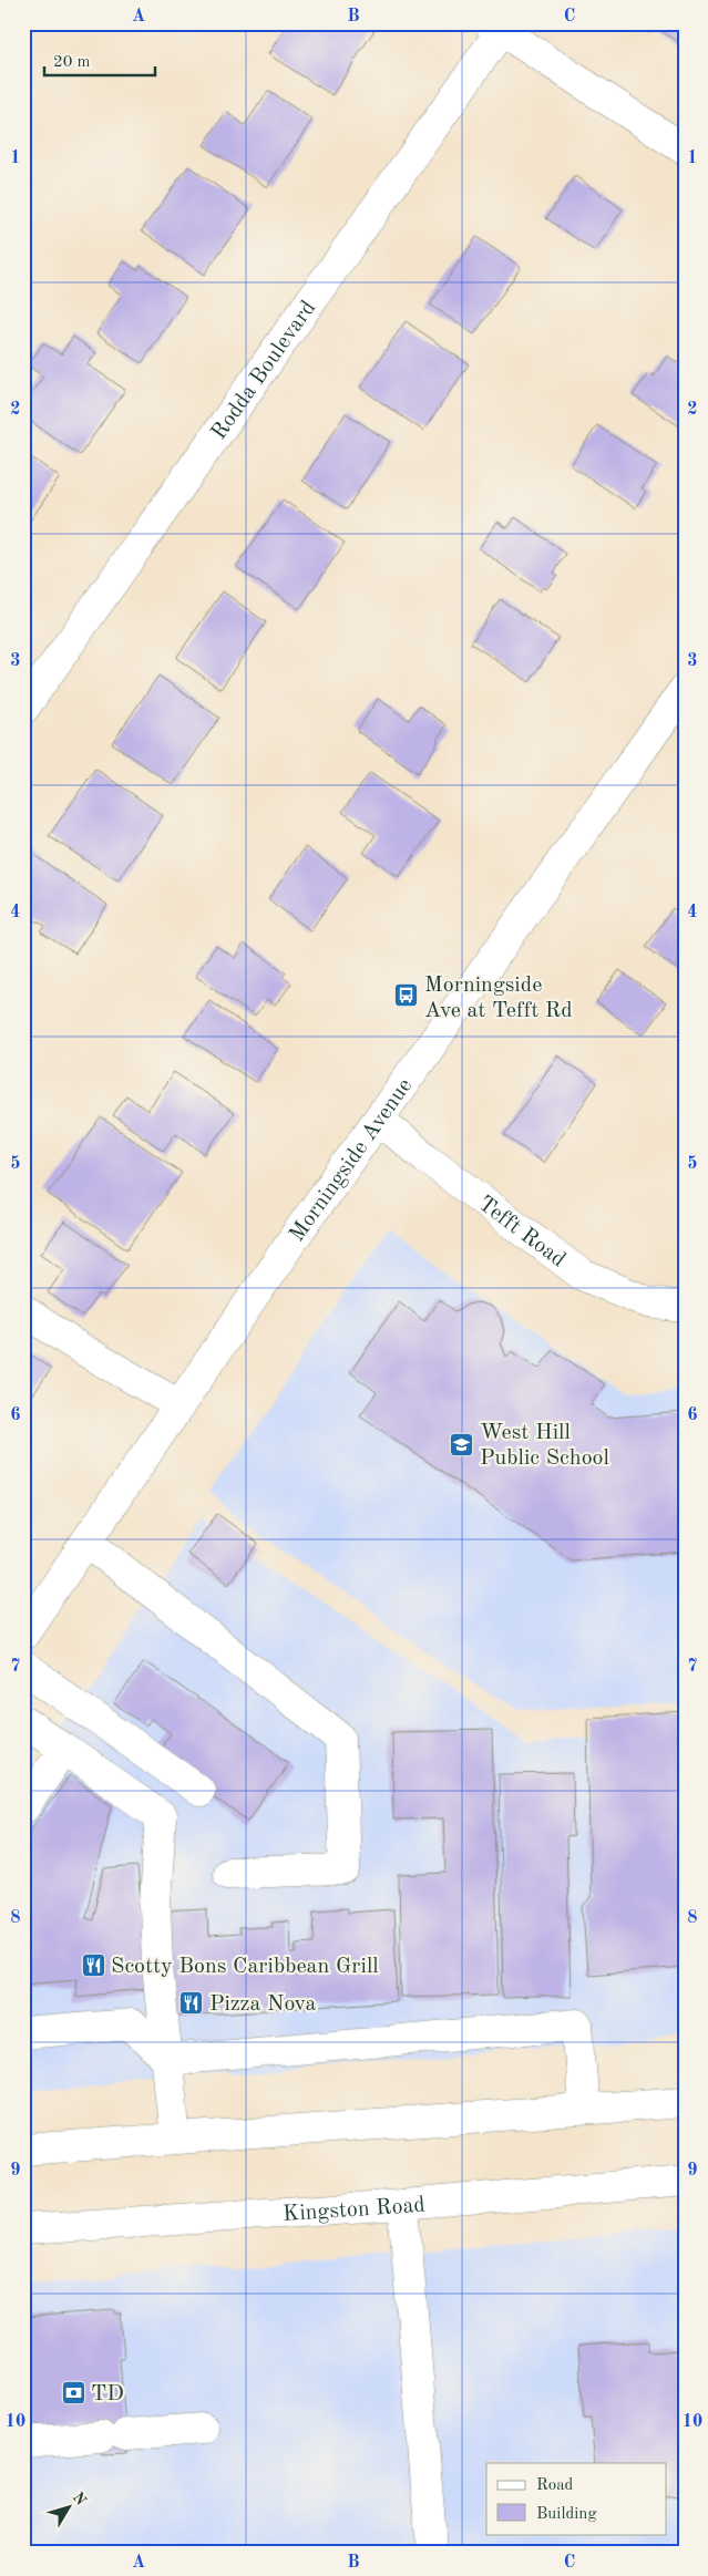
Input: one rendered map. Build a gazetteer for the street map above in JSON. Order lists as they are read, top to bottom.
{
  "streets": {
    "main road": [
      "Rodda Boulevard",
      "Morningside Avenue",
      "Tefft Road",
      "Kingston Road"
    ]
  },
  "crossings": [
    ["Morningside Avenue", "Tefft Road"]
  ],
  "places": {
    "bus stop": ["Morningside Ave at Tefft Rd"],
    "school or university": ["West Hill Public School"],
    "restaurant": ["Scotty Bons Caribbean Grill", "Pizza Nova"],
    "bank": ["TD"]
  },
  "legend": ["Road", "Building"],
  "scale_bar": "20 m",
  "north": "top right",
  "grid": {
    "columns": ["A", "B", "C"],
    "rows": [
      "1",
      "2",
      "3",
      "4",
      "5",
      "6",
      "7",
      "8",
      "9",
      "10"
    ]
  }
}
